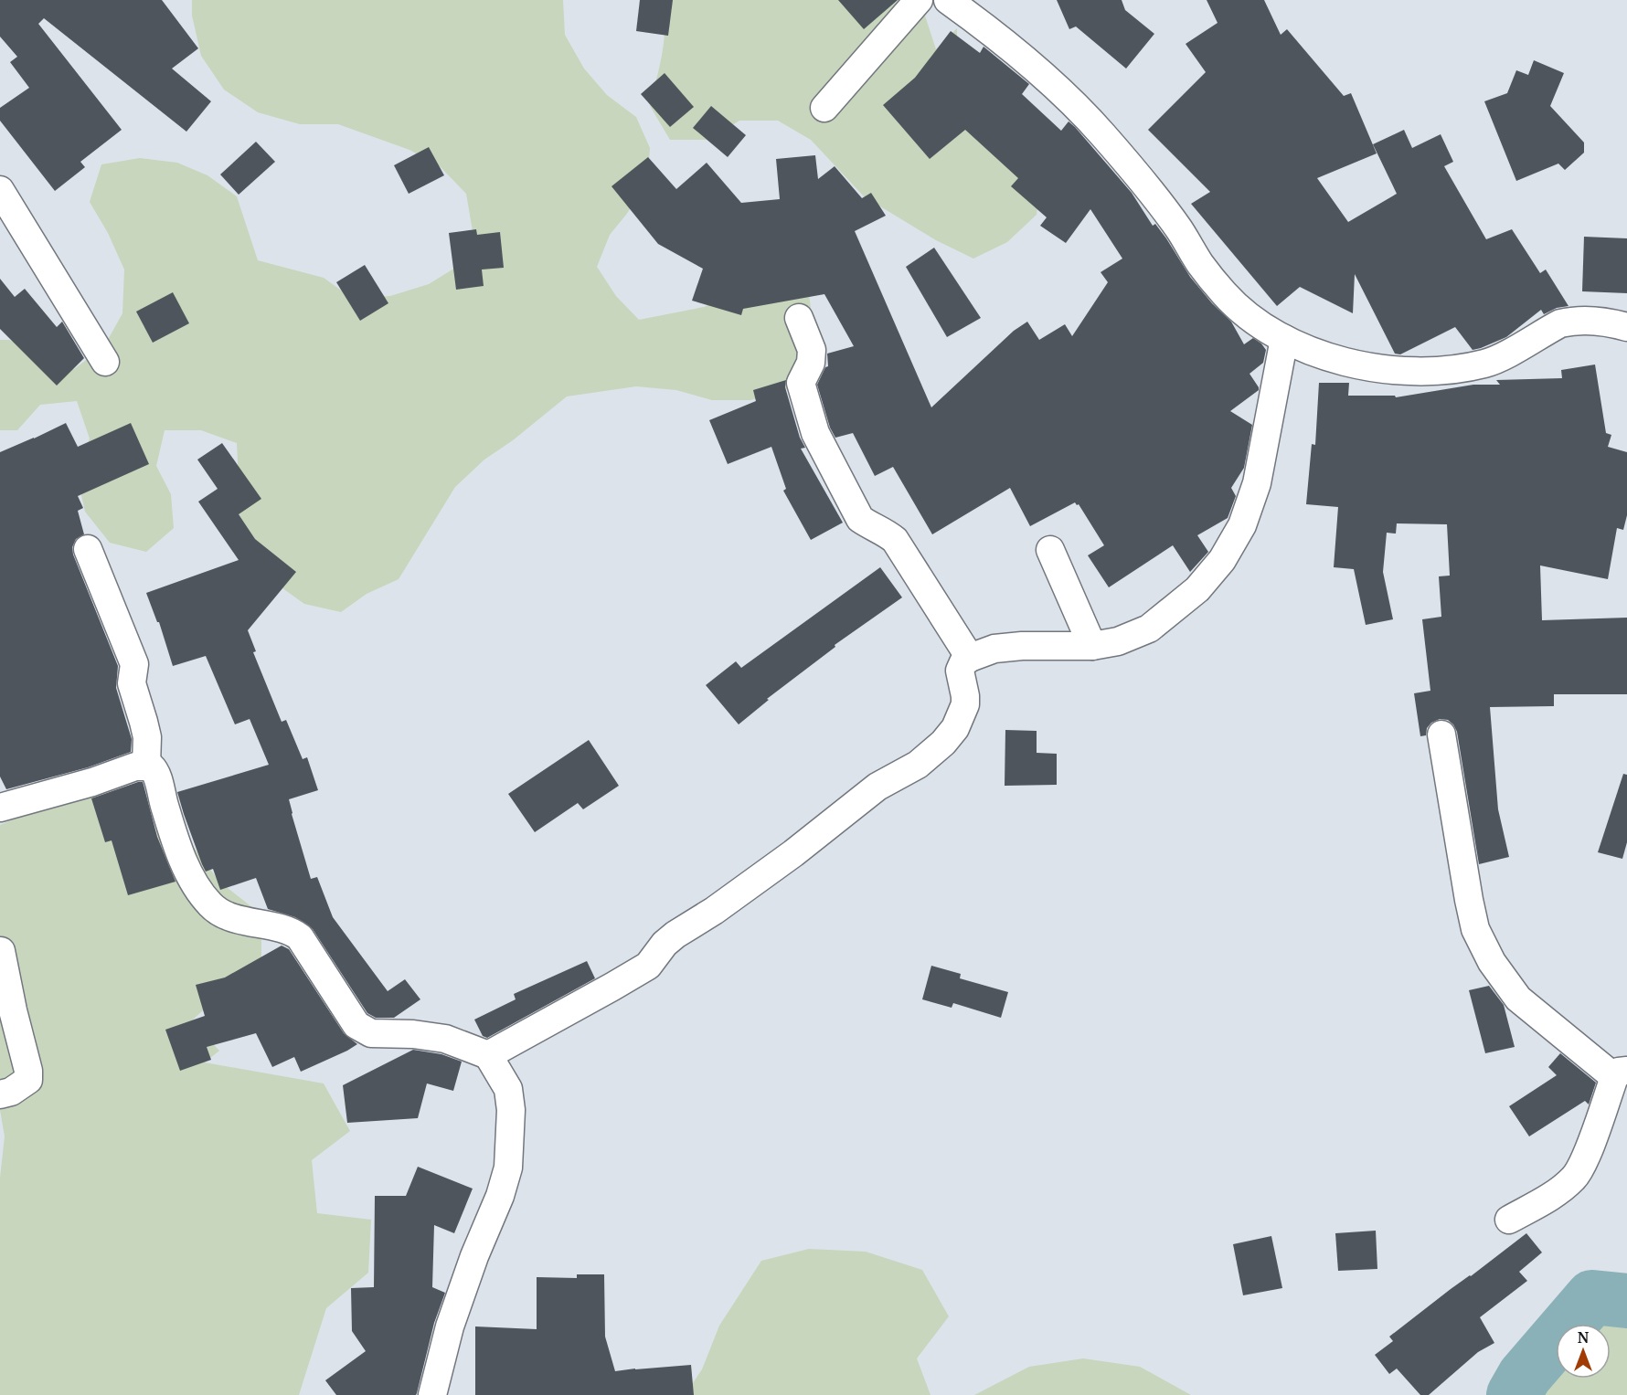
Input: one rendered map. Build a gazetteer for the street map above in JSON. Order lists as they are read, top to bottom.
{
  "north": "top"
}
